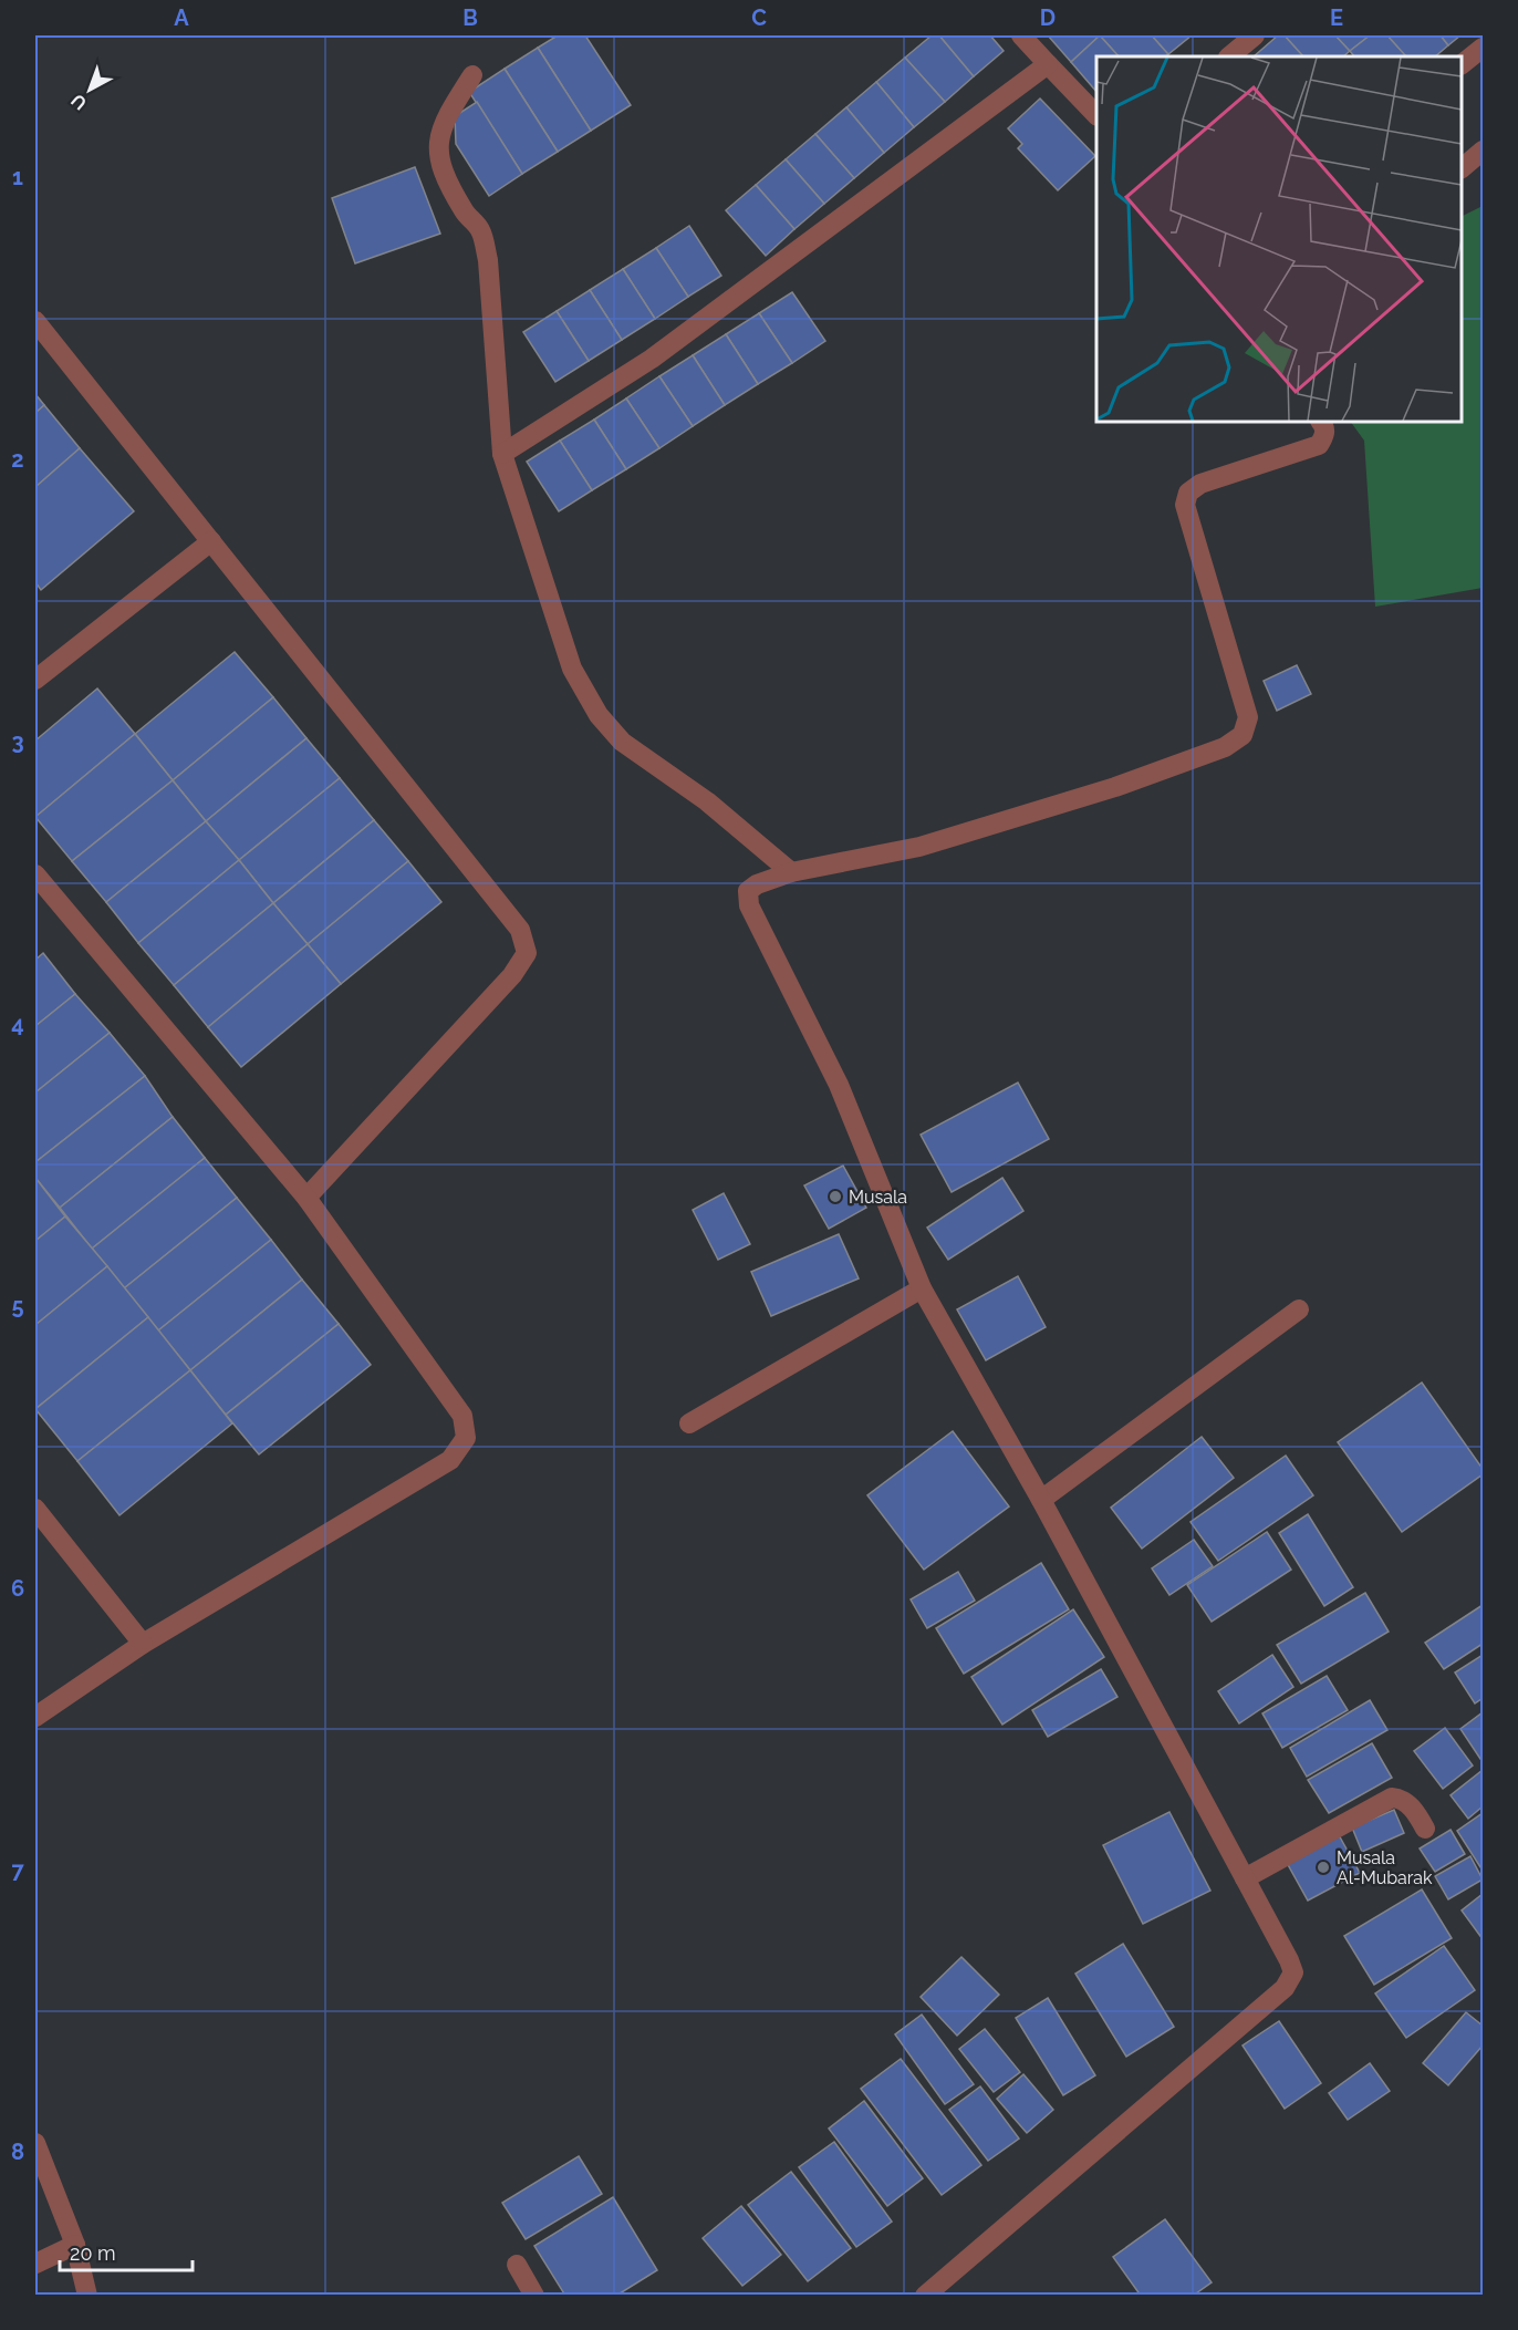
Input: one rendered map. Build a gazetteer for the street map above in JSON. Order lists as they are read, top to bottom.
{
  "places": ["Musala", "Musala Al-Mubarak"],
  "scale_bar": "20 m",
  "north": "bottom left",
  "grid": {
    "columns": [
      "A",
      "B",
      "C",
      "D",
      "E"
    ],
    "rows": [
      "1",
      "2",
      "3",
      "4",
      "5",
      "6",
      "7",
      "8"
    ]
  }
}
